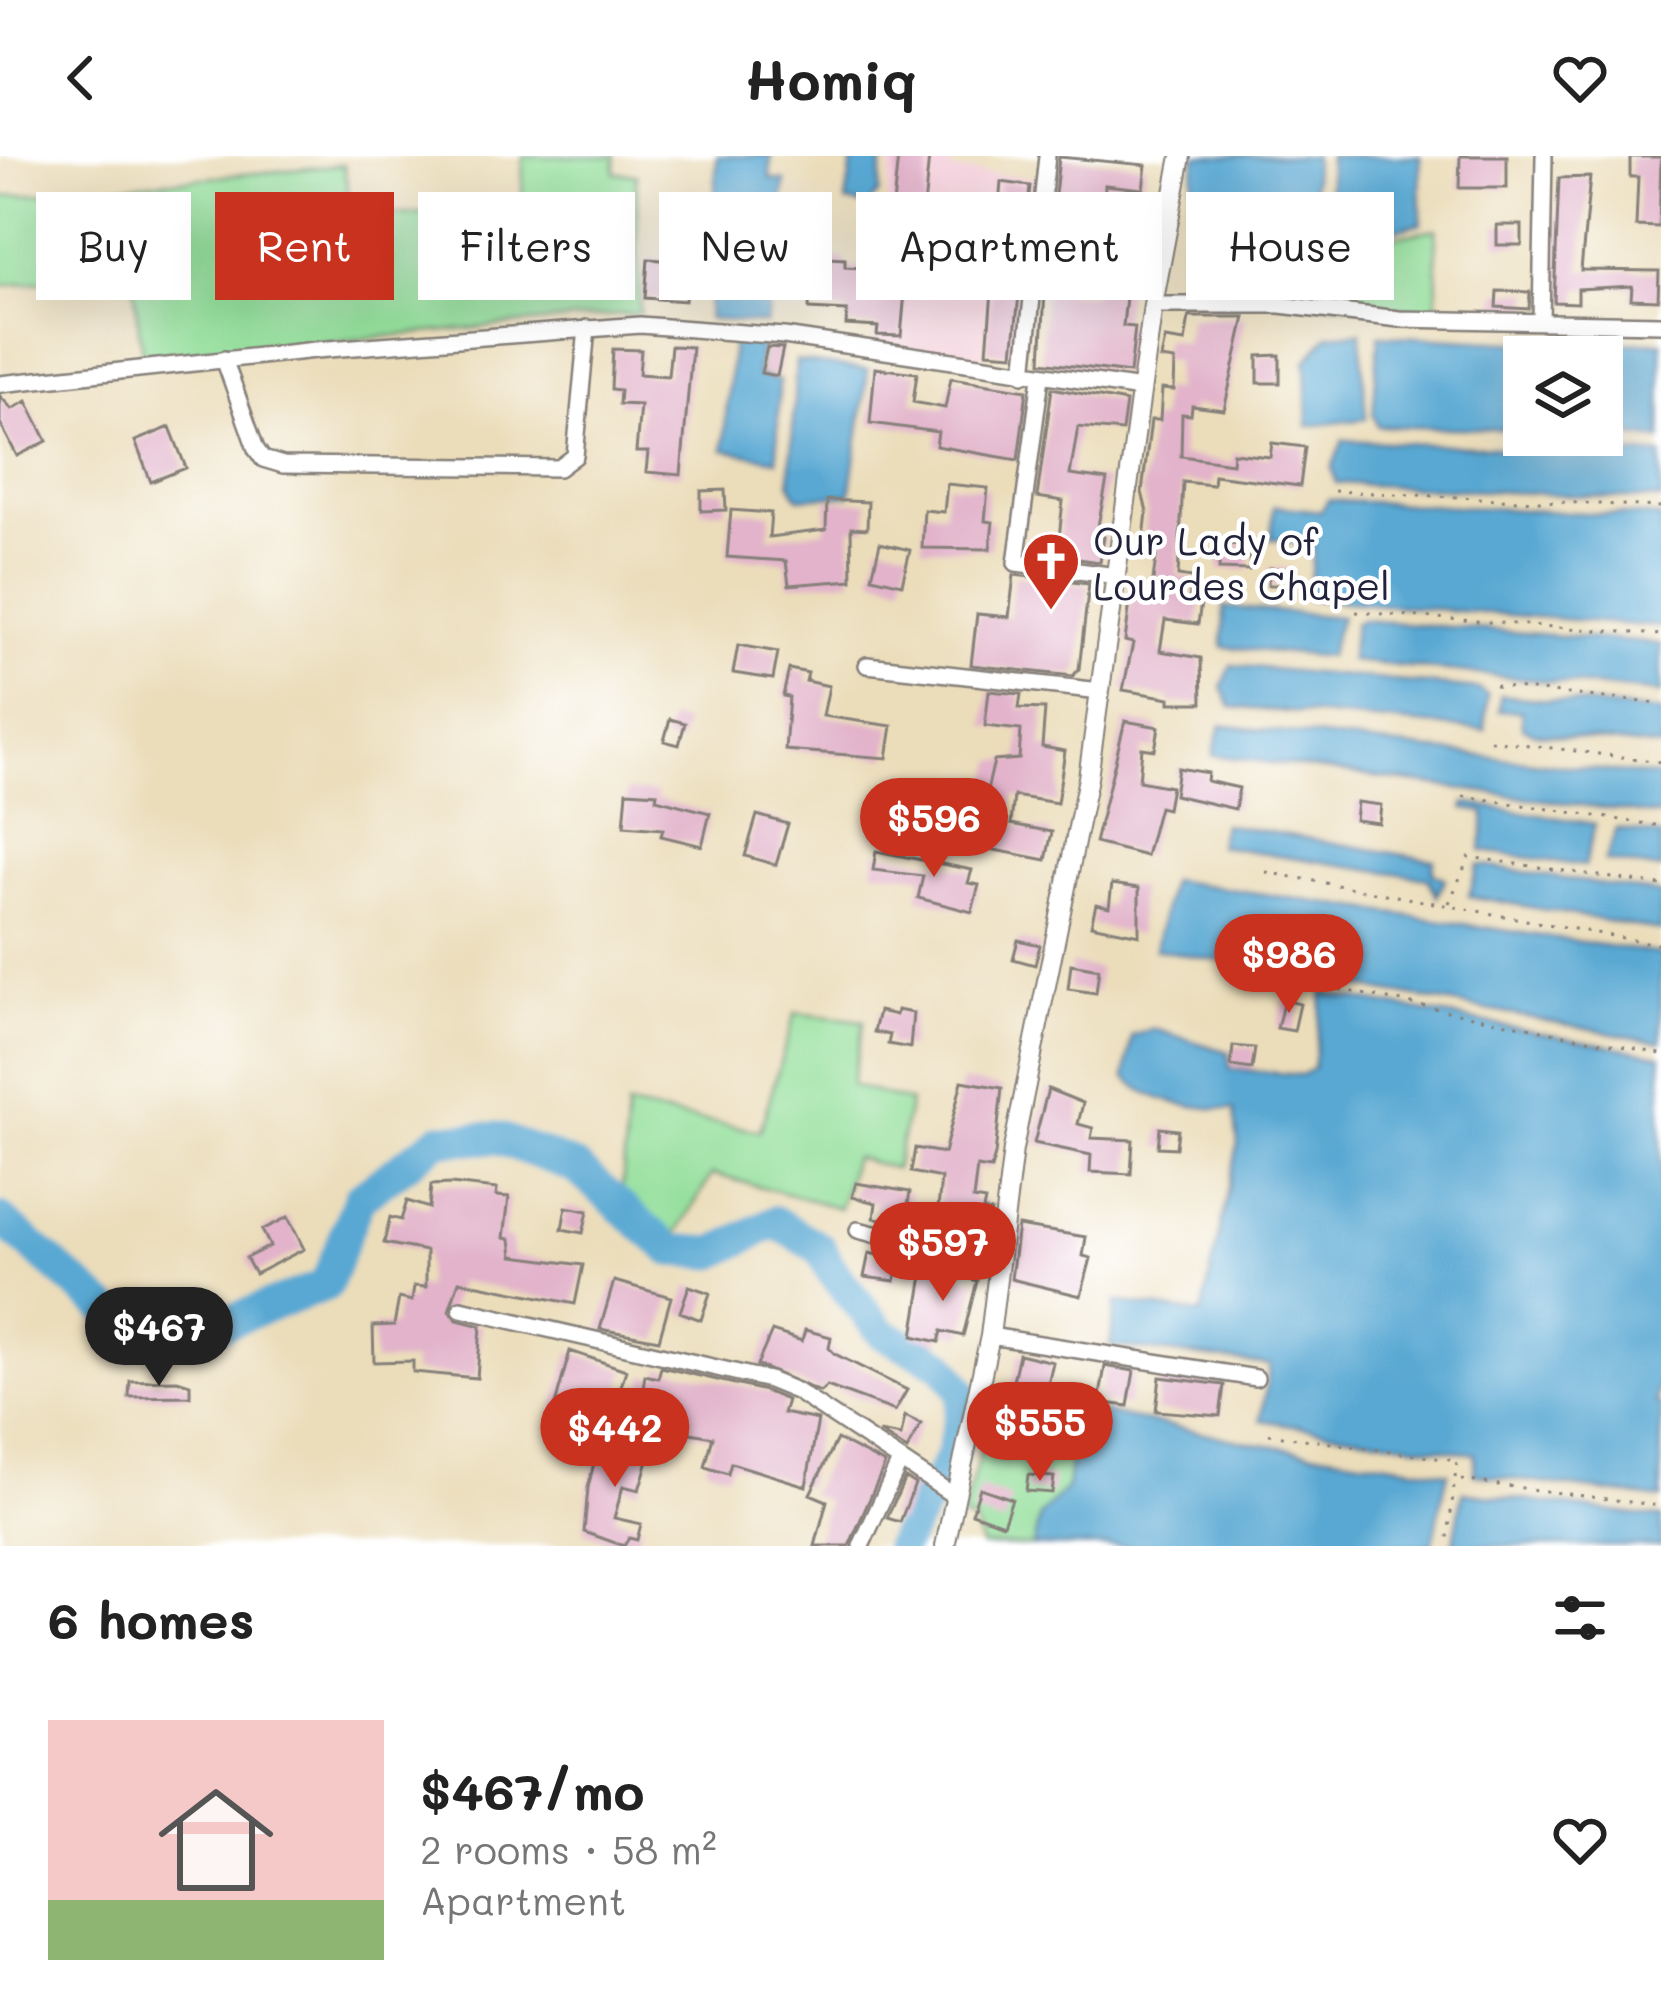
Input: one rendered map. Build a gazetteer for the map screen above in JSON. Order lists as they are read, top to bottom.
{
  "places": {
    "church": ["Our Lady of Lourdes Chapel"]
  },
  "page": {
    "header": "Homiq",
    "chip": [
      "Buy",
      "Rent",
      "Filters",
      "New",
      "Apartment",
      "House"
    ],
    "price": [
      "$596",
      "$986",
      "$597",
      "$467",
      "$555",
      "$442"
    ],
    "heading": "6 homes",
    "list": [
      {
        "name": "$467/mo",
        "note": "2 rooms · 58 m² · Apartment"
      }
    ]
  }
}
